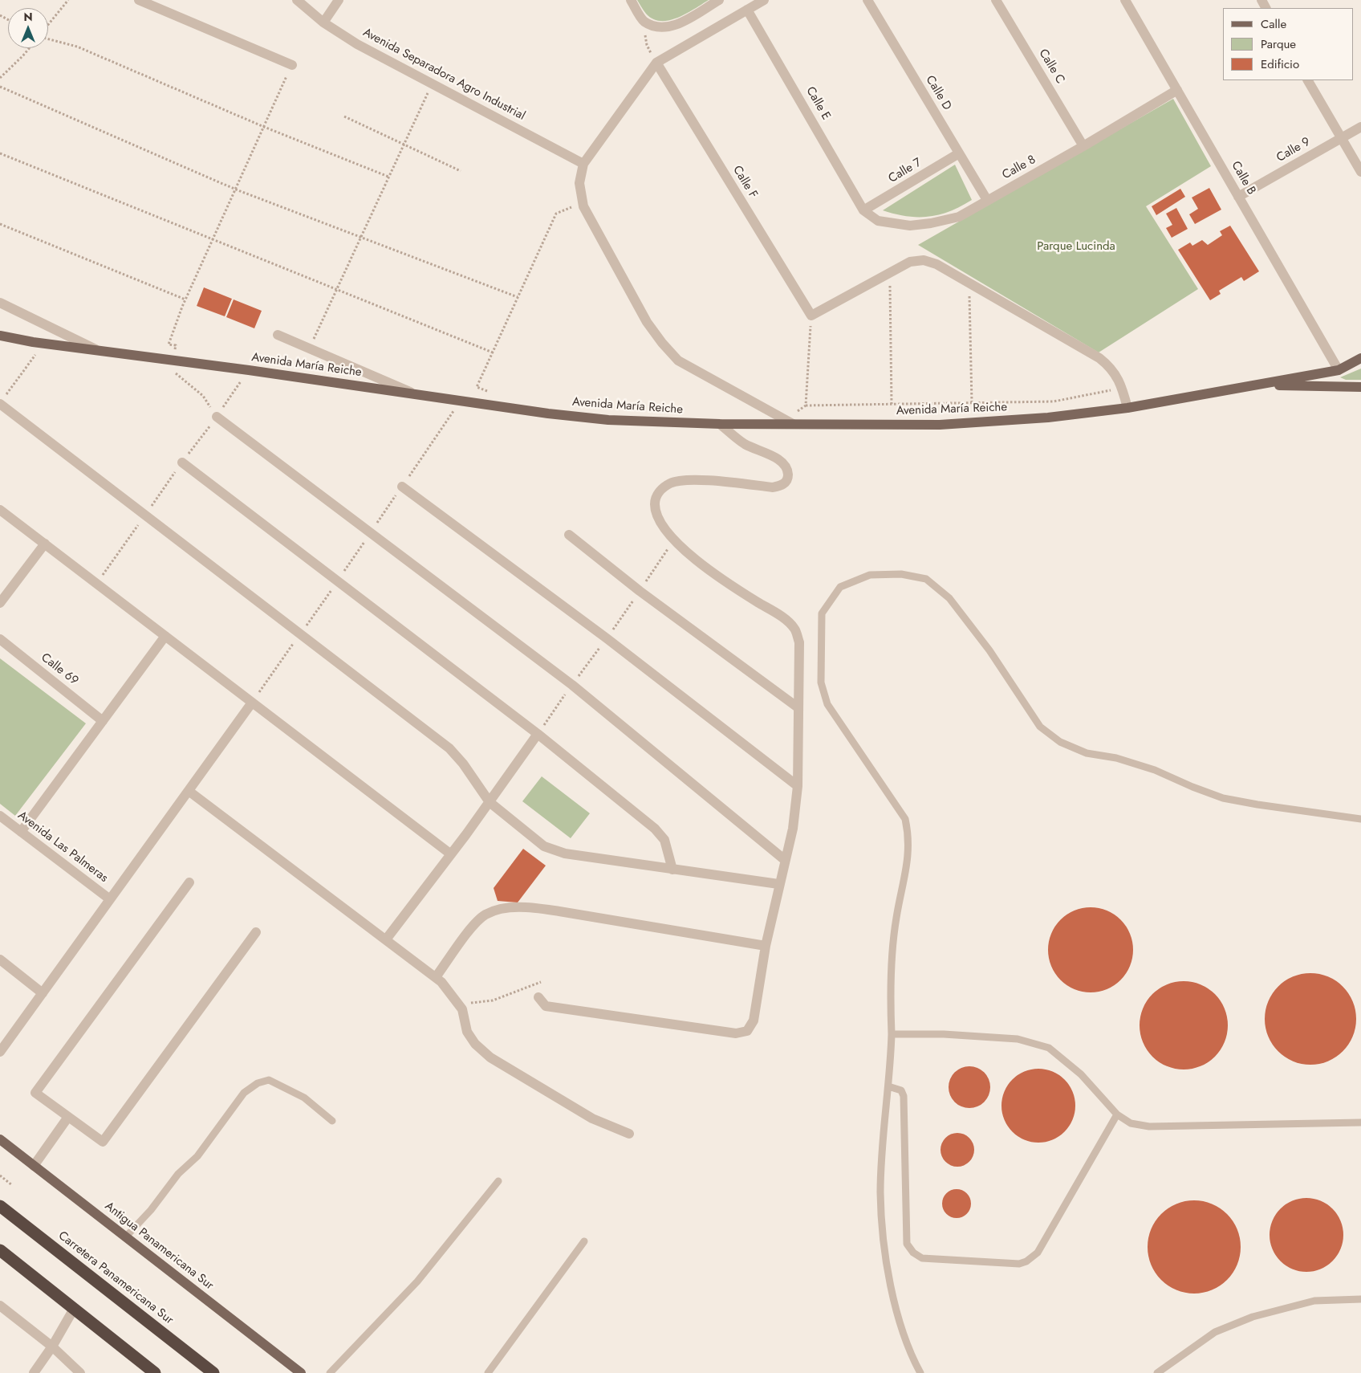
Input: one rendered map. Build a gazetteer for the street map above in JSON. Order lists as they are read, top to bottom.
{
  "streets": {
    "highway": ["Carretera Panamericana Sur"],
    "main road": ["Avenida María Reiche", "Antigua Panamericana Sur"],
    "street": [
      "Calle C",
      "Avenida Separadora Agro Industrial",
      "Calle D",
      "Calle E",
      "Calle 9",
      "Calle 8",
      "Calle 7",
      "Calle B",
      "Calle F",
      "Calle 69",
      "Avenida Las Palmeras"
    ]
  },
  "crossings": [
    ["Calle C", "Calle 8"],
    ["Calle D", "Calle 8"],
    ["Calle D", "Calle 7"],
    ["Calle E", "Calle 8"],
    ["Calle E", "Calle 7"],
    ["Calle 9", "Calle B"],
    ["Calle 8", "Calle 7"],
    ["Calle 8", "Calle B"],
    ["Calle B", "Avenida María Reiche"]
  ],
  "parks": ["Parque Lucinda"],
  "legend": ["Calle", "Parque", "Edificio"],
  "north": "top"
}
